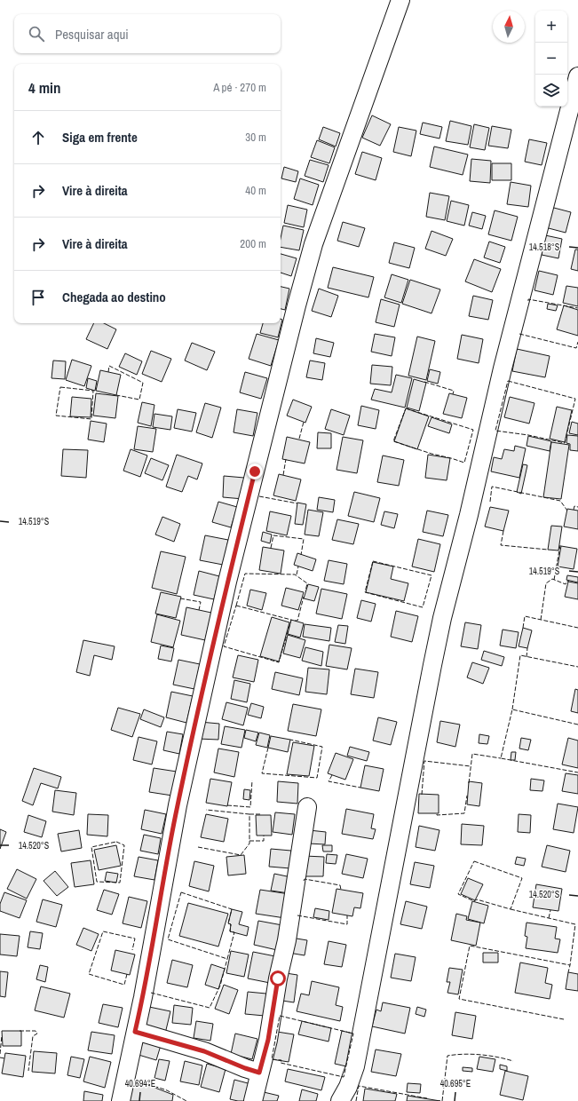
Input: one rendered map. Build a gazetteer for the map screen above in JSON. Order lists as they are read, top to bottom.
{
  "north": "top",
  "page": {
    "map_buttons": ["+", "−"],
    "search": "Pesquisar aqui",
    "heading": ["4 min", "A pé · 270 m"],
    "list": [
      ["Siga em frente", "30 m"],
      ["Vire à direita", "40 m"],
      ["Vire à direita", "200 m"],
      "Chegada ao destino"
    ]
  },
  "coordinates": [
    "14.518°S",
    "14.519°S",
    "14.520°S",
    "40.694°E",
    "40.695°E"
  ]
}
